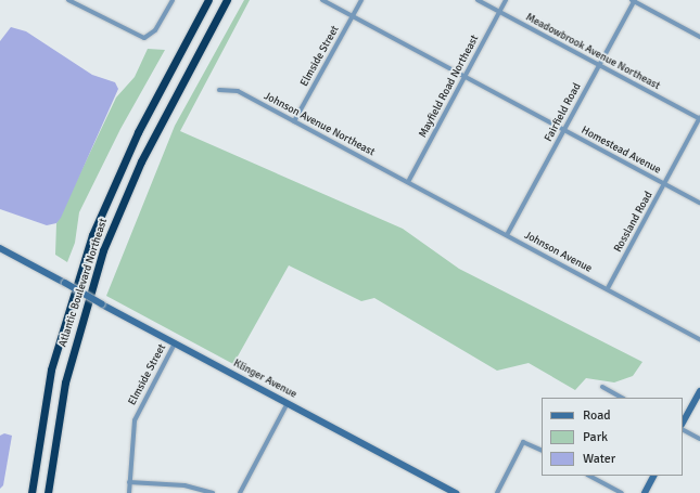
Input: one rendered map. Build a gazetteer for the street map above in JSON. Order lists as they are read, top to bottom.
{
  "streets": {
    "highway": ["Atlantic Boulevard Northeast"],
    "street": [
      "Meadowbrook Avenue Northeast",
      "Elmside Street",
      "Mayfield Road Northeast",
      "Fairfield Road",
      "Johnson Avenue Northeast",
      "Homestead Avenue",
      "Rossland Road",
      "Johnson Avenue",
      "Klinger Avenue"
    ]
  },
  "crossings": [
    ["Meadowbrook Avenue Northeast", "Mayfield Road Northeast"],
    ["Meadowbrook Avenue Northeast", "Fairfield Road"],
    ["Meadowbrook Avenue Northeast", "Rossland Road"],
    ["Elmside Street", "Johnson Avenue Northeast"],
    ["Elmside Street", "Homestead Avenue"],
    ["Elmside Street", "Klinger Avenue"],
    ["Mayfield Road Northeast", "Johnson Avenue Northeast"],
    ["Mayfield Road Northeast", "Homestead Avenue"],
    ["Mayfield Road Northeast", "Johnson Avenue"],
    ["Fairfield Road", "Homestead Avenue"],
    ["Fairfield Road", "Johnson Avenue"],
    ["Johnson Avenue Northeast", "Johnson Avenue"],
    ["Homestead Avenue", "Rossland Road"],
    ["Rossland Road", "Johnson Avenue"]
  ],
  "legend": ["Road", "Park", "Water"]
}
